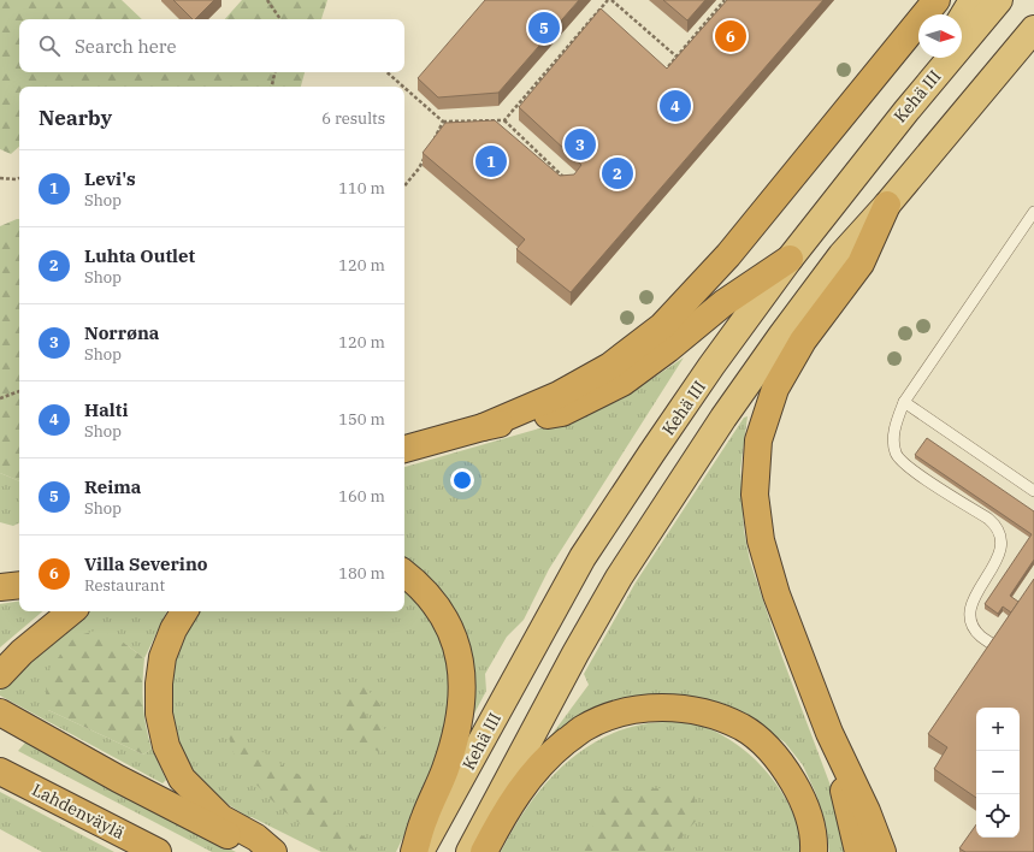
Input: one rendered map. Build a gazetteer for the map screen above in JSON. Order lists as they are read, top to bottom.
{
  "streets": {
    "highway": ["Kehä III", "Lahdenväylä"]
  },
  "north": "right",
  "page": {
    "pins": [
      "5",
      "6",
      "4",
      "3",
      "1",
      "2"
    ],
    "search": "Search here",
    "heading": ["Nearby", "6 results"],
    "list": [
      {
        "mark": "1",
        "name": "Levi's",
        "note": "Shop",
        "value": "110 m"
      },
      {
        "mark": "2",
        "name": "Luhta Outlet",
        "note": "Shop",
        "value": "120 m"
      },
      {
        "mark": "3",
        "name": "Norrøna",
        "note": "Shop",
        "value": "120 m"
      },
      {
        "mark": "4",
        "name": "Halti",
        "note": "Shop",
        "value": "150 m"
      },
      {
        "mark": "5",
        "name": "Reima",
        "note": "Shop",
        "value": "160 m"
      },
      {
        "mark": "6",
        "name": "Villa Severino",
        "note": "Restaurant",
        "value": "180 m"
      }
    ],
    "map_buttons": ["+", "−"]
  }
}
